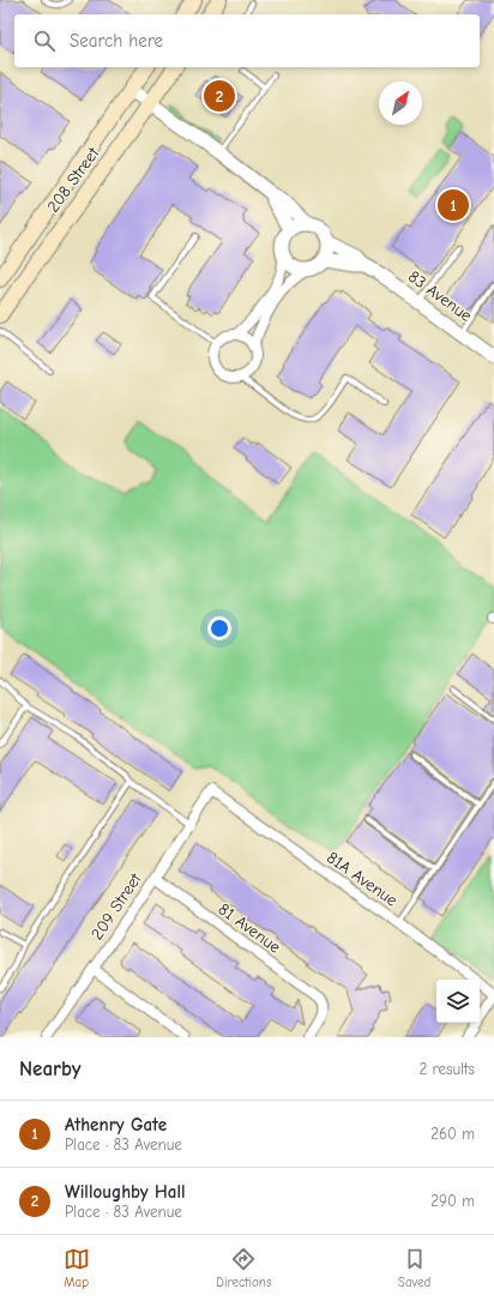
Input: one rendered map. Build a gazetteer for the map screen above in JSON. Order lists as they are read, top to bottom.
{
  "streets": {
    "main road": ["208 Street"],
    "street": [
      "83 Avenue",
      "81A Avenue",
      "209 Street",
      "81 Avenue"
    ]
  },
  "crossings": [
    ["81A Avenue", "209 Street"],
    ["209 Street", "81 Avenue"]
  ],
  "north": "top right",
  "page": {
    "search": "Search here",
    "pins": ["2", "1"],
    "heading": ["Nearby", "2 results"],
    "list": [
      {
        "mark": "1",
        "name": "Athenry Gate",
        "note": "Place · 83 Avenue",
        "value": "260 m"
      },
      {
        "mark": "2",
        "name": "Willoughby Hall",
        "note": "Place · 83 Avenue",
        "value": "290 m"
      }
    ],
    "nav": ["Map", "Directions", "Saved"]
  }
}
